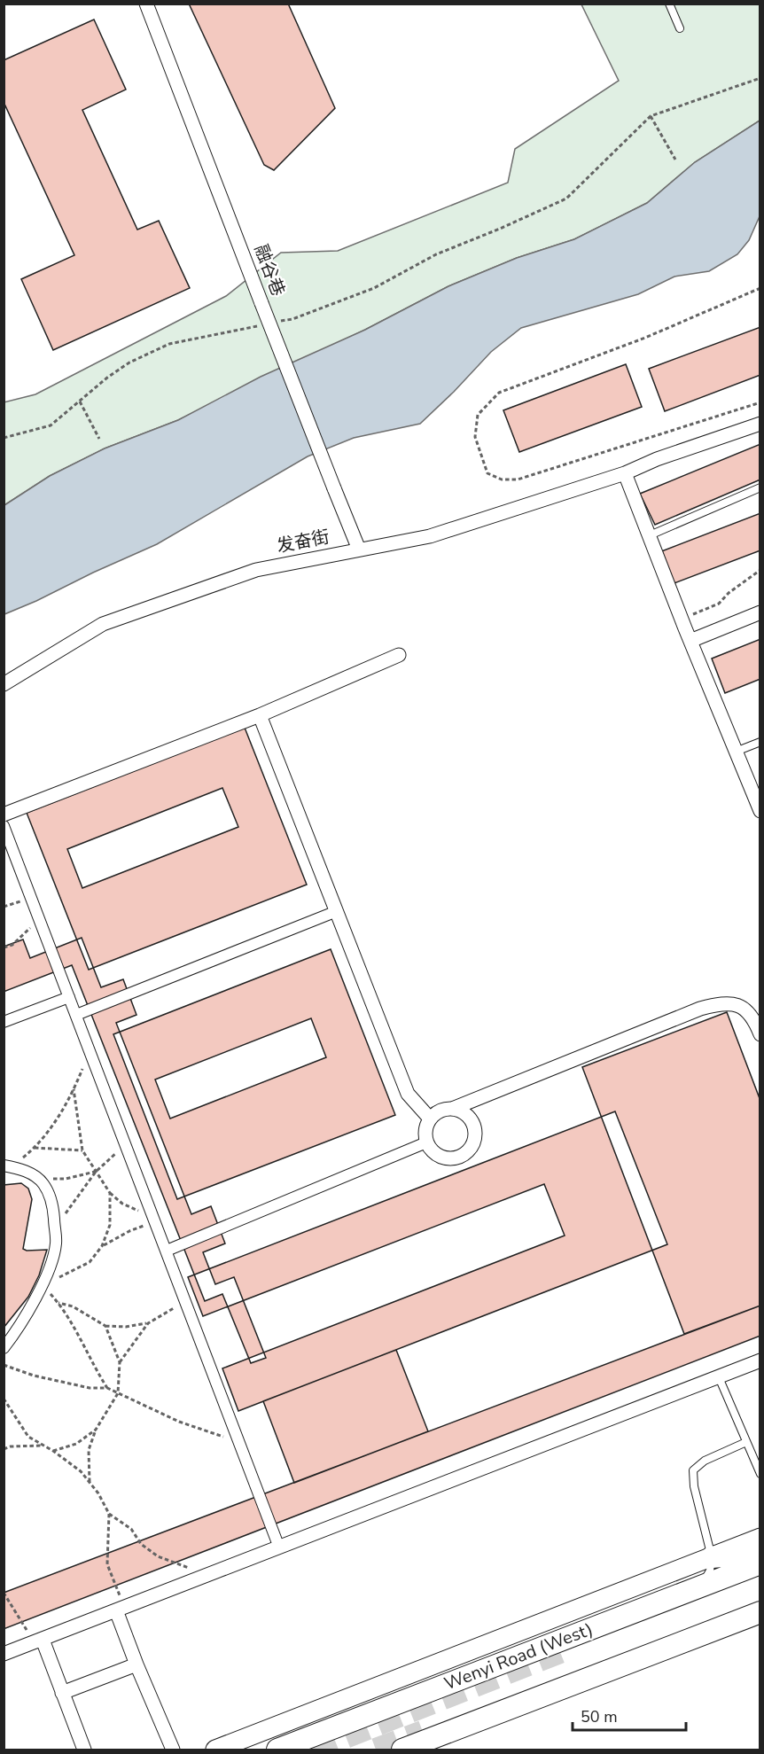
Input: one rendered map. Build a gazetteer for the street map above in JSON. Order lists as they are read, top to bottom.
{
  "streets": {
    "main road": ["Wenyi Road (West)"],
    "street": ["融谷巷", "发奋街"]
  },
  "crossings": [
    ["融谷巷", "发奋街"]
  ],
  "scale_bar": "50 m"
}
